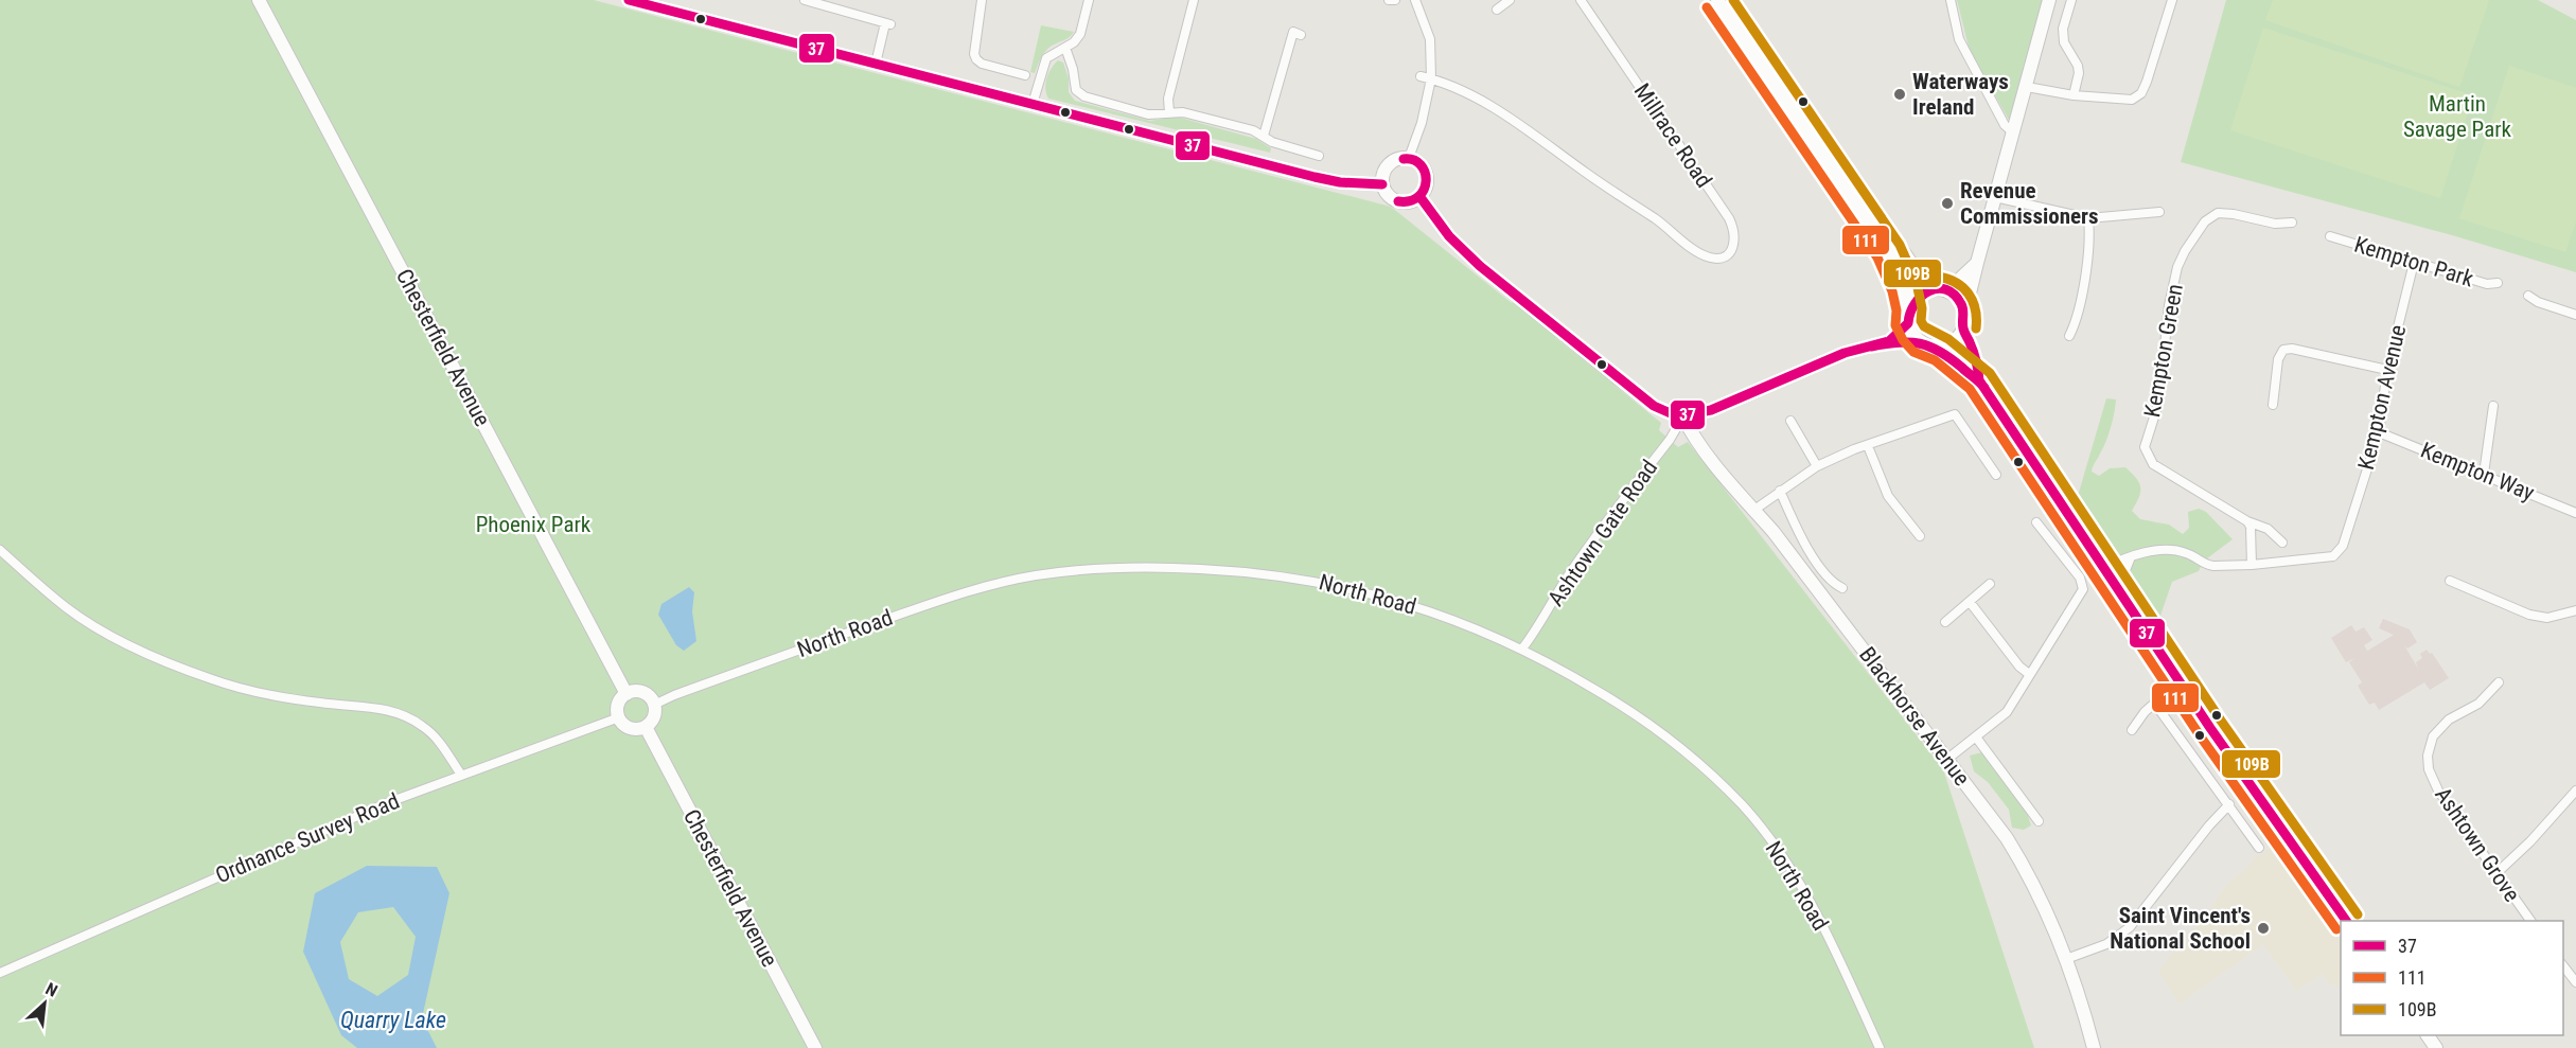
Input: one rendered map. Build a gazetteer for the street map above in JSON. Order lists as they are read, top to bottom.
{
  "streets": {
    "main road": ["Chesterfield Avenue", "Blackhorse Avenue"],
    "street": [
      "Millrace Road",
      "Kempton Park",
      "Kempton Green",
      "Kempton Avenue",
      "Kempton Way",
      "Ashtown Gate Road",
      "North Road",
      "Ordnance Survey Road",
      "Ashtown Grove"
    ]
  },
  "crossings": [
    ["Kempton Park", "Kempton Avenue"],
    ["Chesterfield Avenue", "North Road"],
    ["Chesterfield Avenue", "Ordnance Survey Road"],
    ["Kempton Avenue", "Kempton Way"],
    ["Ashtown Gate Road", "North Road"],
    ["Ashtown Gate Road", "Blackhorse Avenue"],
    ["North Road", "Ordnance Survey Road"]
  ],
  "water": ["Quarry Lake"],
  "parks": ["Martin Savage Park", "Phoenix Park"],
  "places": ["Waterways Ireland", "Revenue Commissioners", "Saint Vincent's National School"],
  "lines": ["transit line 37", "transit line 109B", "transit line 111"],
  "legend": ["37", "111", "109B"],
  "north": "top right"
}
